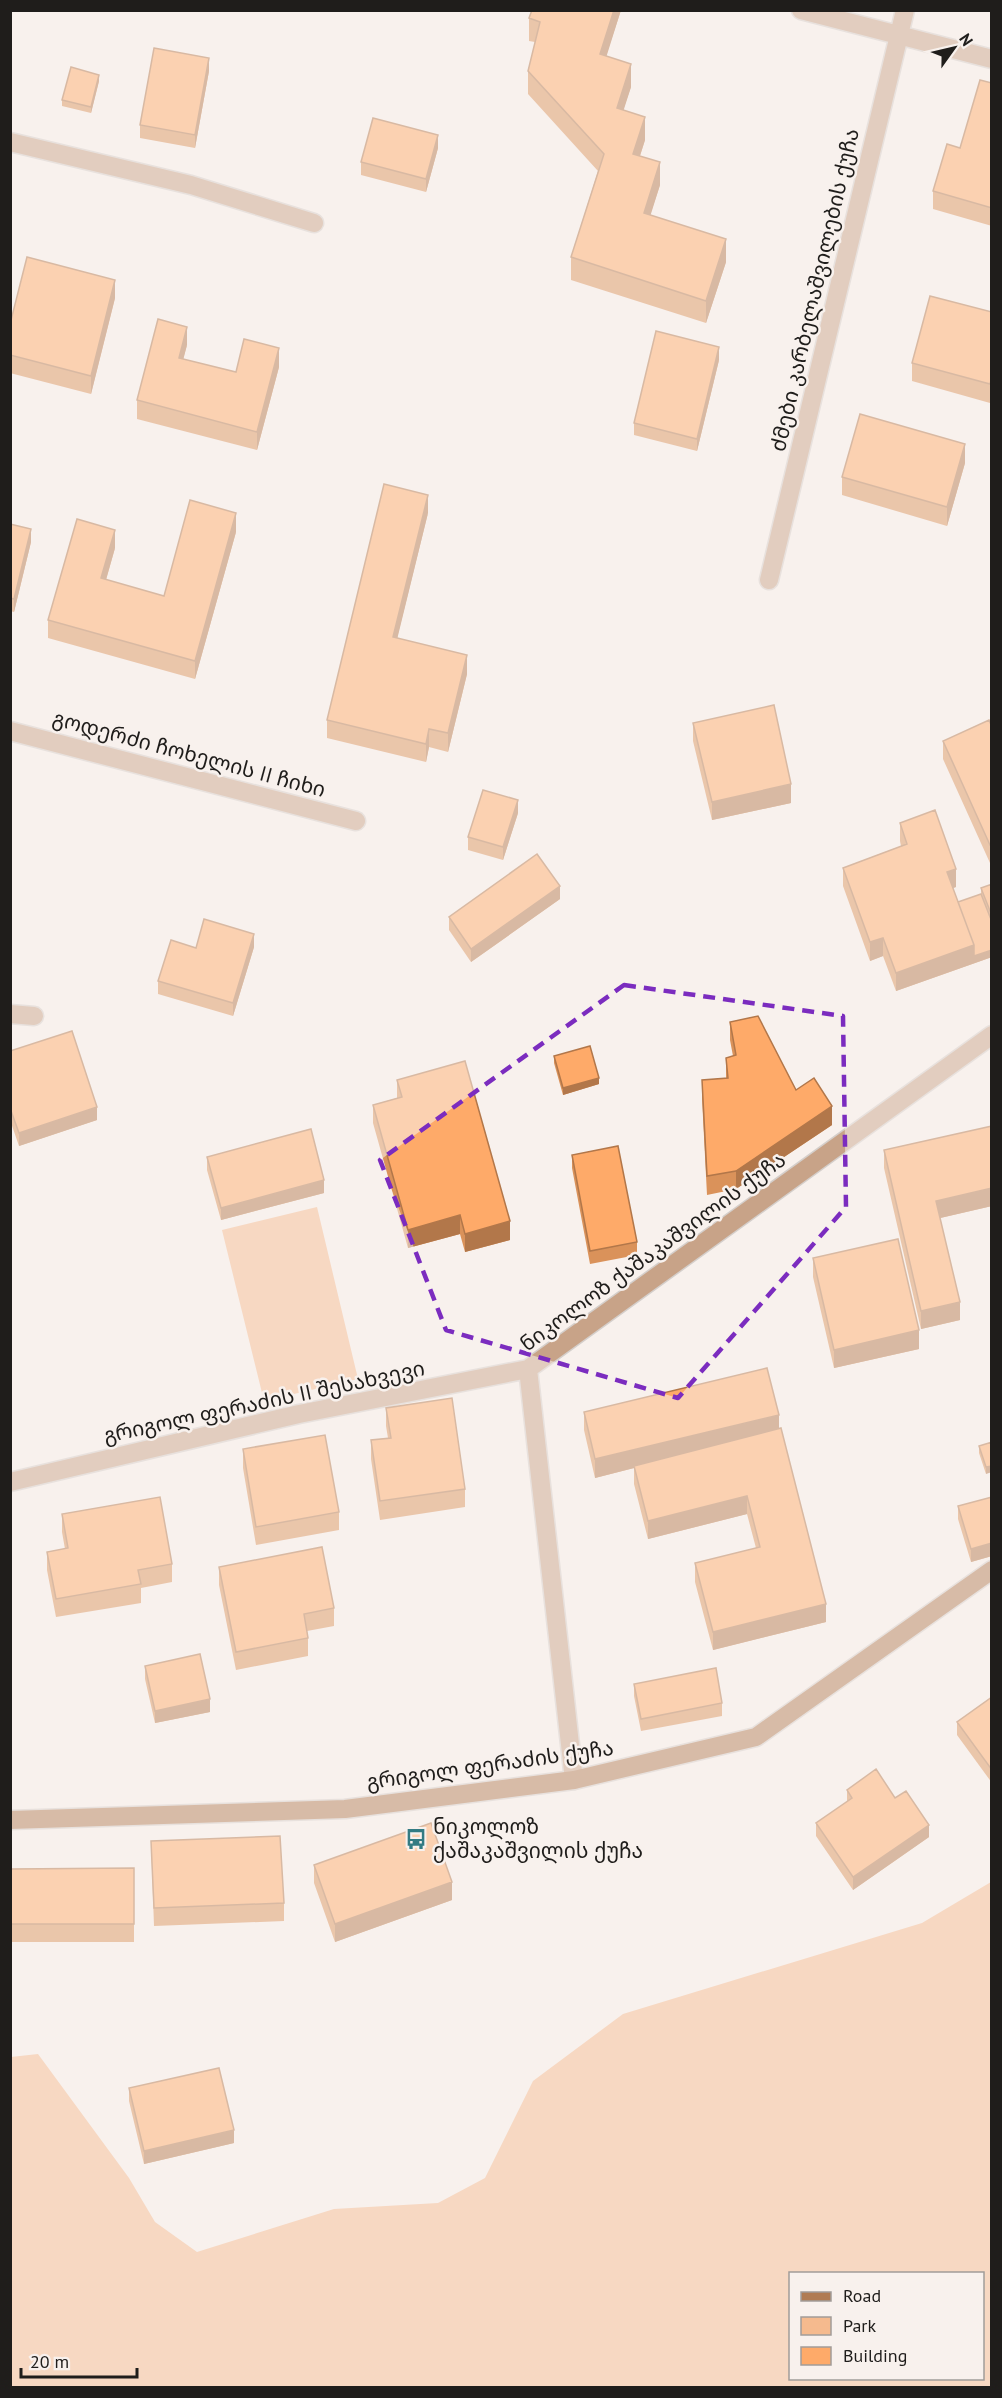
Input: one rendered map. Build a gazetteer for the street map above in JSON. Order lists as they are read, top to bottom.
{
  "streets": {
    "street": [
      "ძმები კარბელაშვილების ქუჩა",
      "გოდერძი ჩოხელის II ჩიხი",
      "ნიკოლოზ ქაშაკაშვილის ქუჩა",
      "გრიგოლ ფერაძის II შესახვევი",
      "გრიგოლ ფერაძის ქუჩა"
    ]
  },
  "crossings": [
    ["ნიკოლოზ ქაშაკაშვილის ქუჩა", "გრიგოლ ფერაძის II შესახვევი"],
    ["ნიკოლოზ ქაშაკაშვილის ქუჩა", "გრიგოლ ფერაძის ქუჩა"]
  ],
  "places": {
    "bus stop": ["ნიკოლოზ ქაშაკაშვილის ქუჩა"]
  },
  "legend": ["Road", "Park", "Building"],
  "scale_bar": "20 m",
  "north": "top right"
}
